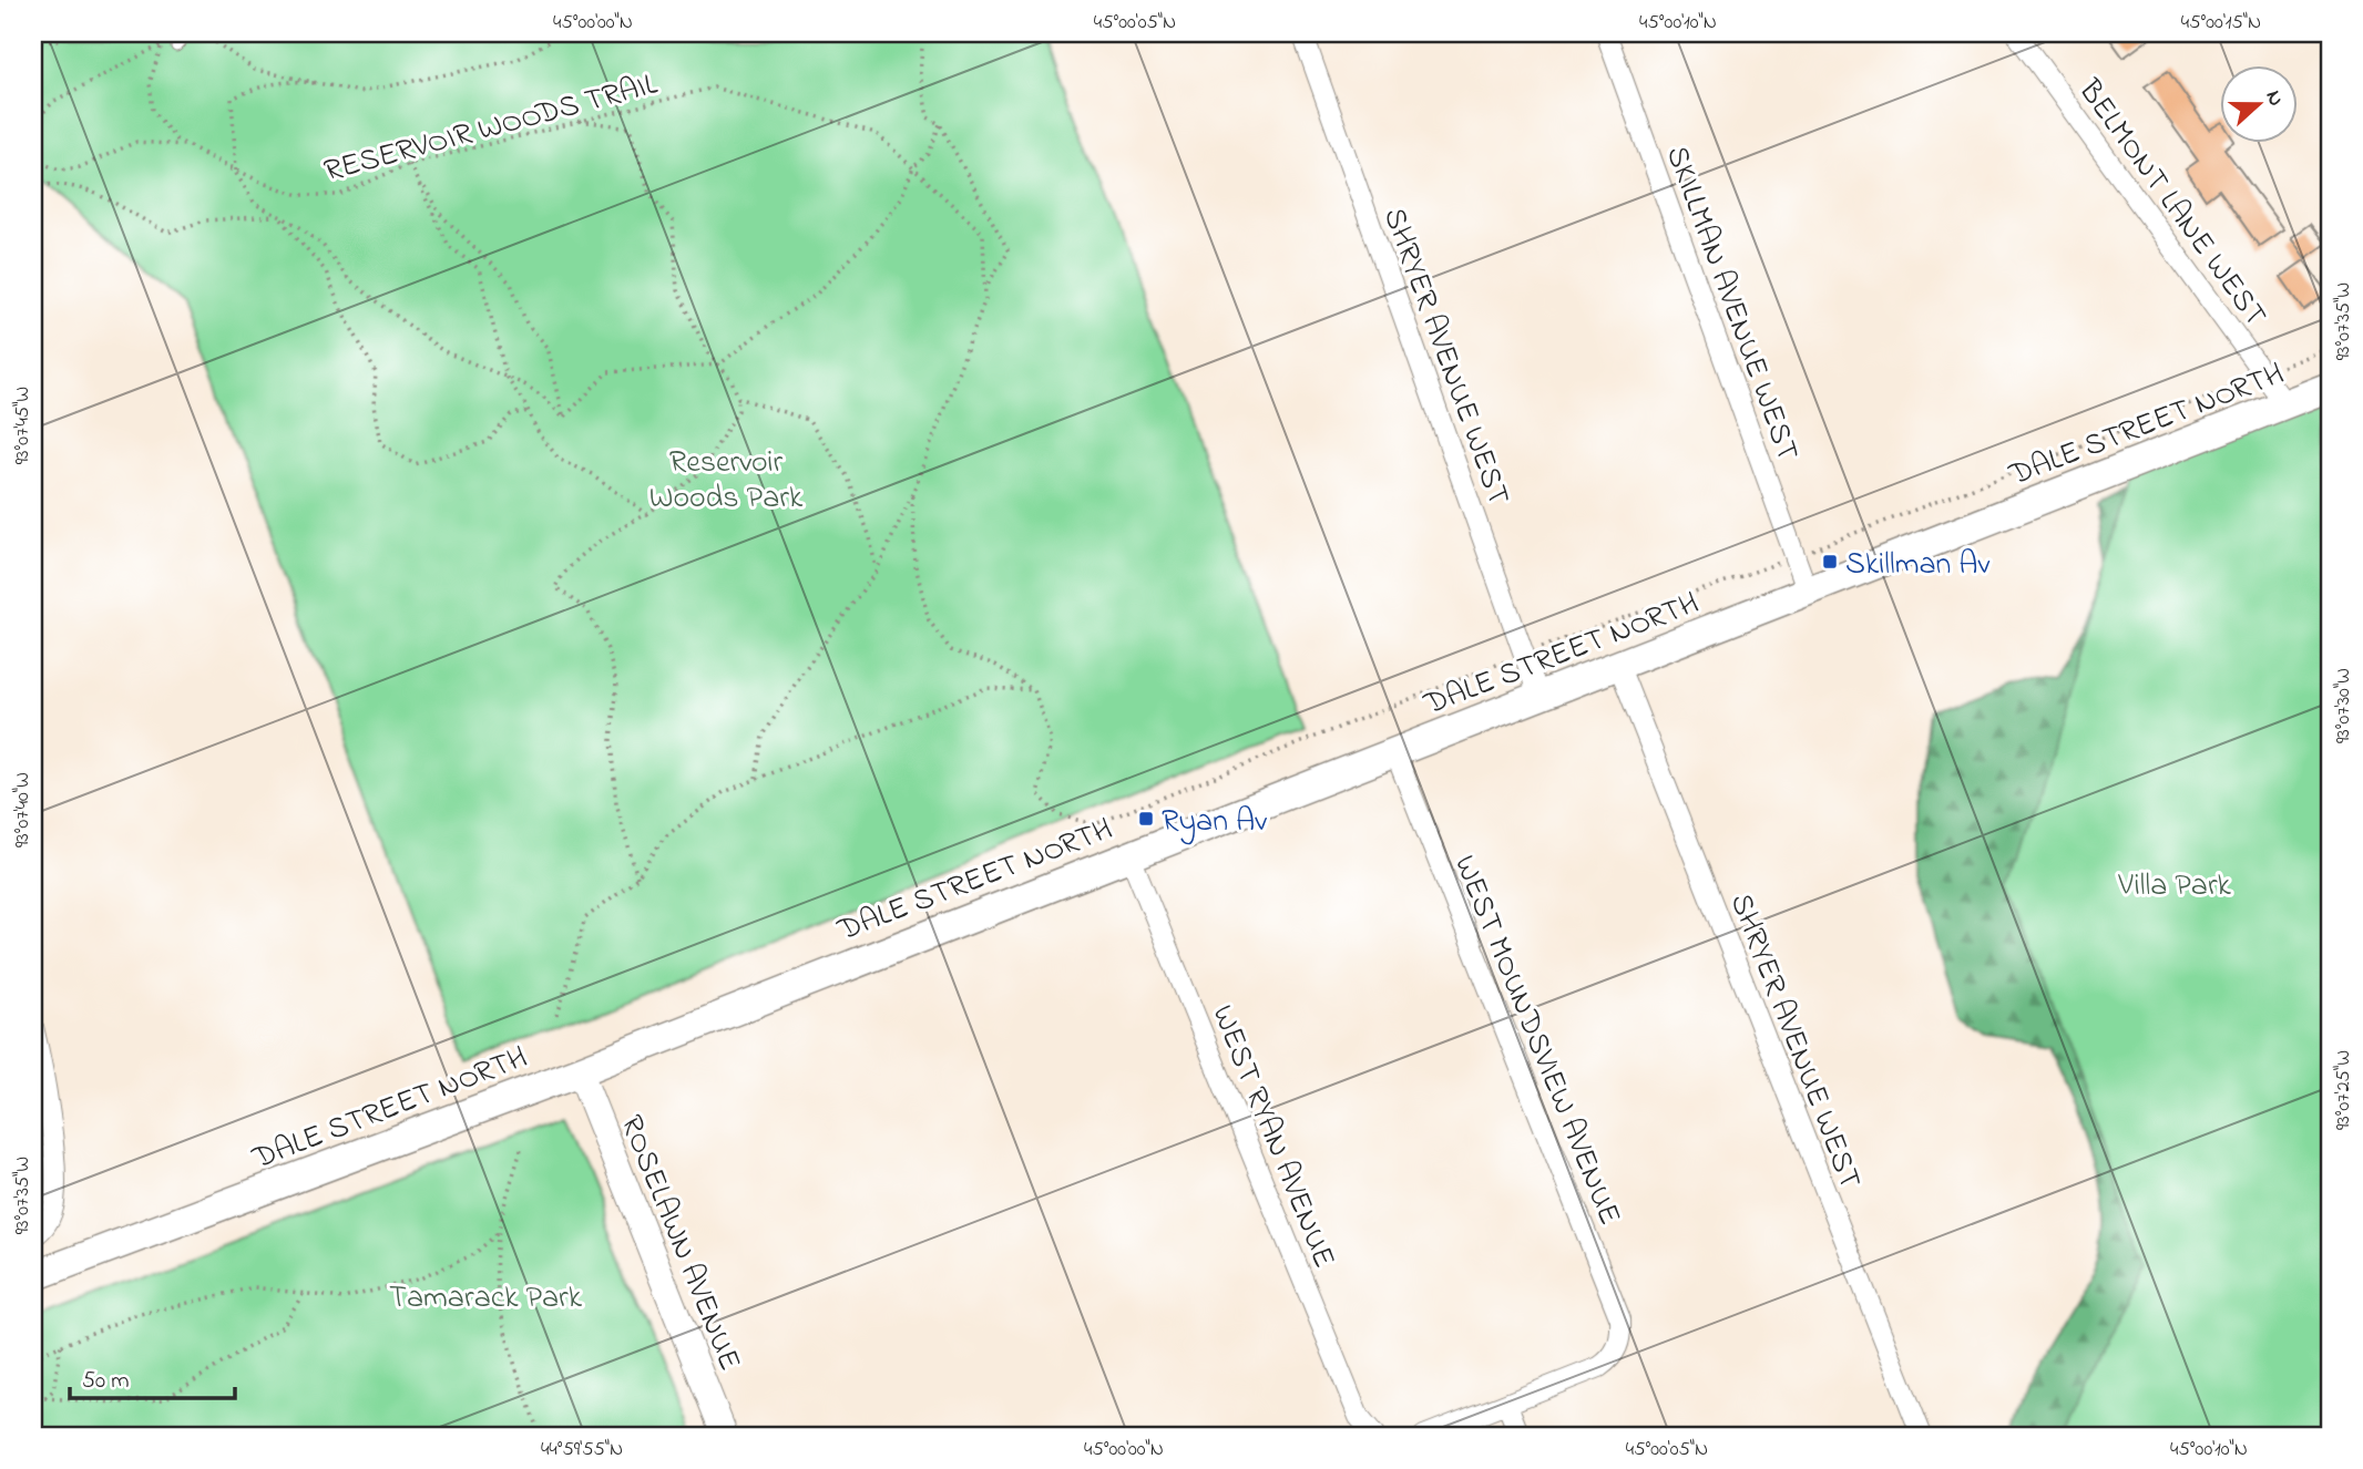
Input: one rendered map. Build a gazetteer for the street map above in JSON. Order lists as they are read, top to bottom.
{
  "streets": {
    "main road": ["DALE STREET NORTH"],
    "street": [
      "BELMONT LANE WEST",
      "SKILLMAN AVENUE WEST",
      "SHRYER AVENUE WEST",
      "WEST MOUNDSVIEW AVENUE",
      "WEST RYAN AVENUE",
      "ROSELAWN AVENUE"
    ],
    "path": ["RESERVOIR WOODS TRAIL"]
  },
  "crossings": [
    ["BELMONT LANE WEST", "DALE STREET NORTH"],
    ["SKILLMAN AVENUE WEST", "DALE STREET NORTH"],
    ["SHRYER AVENUE WEST", "DALE STREET NORTH"],
    ["DALE STREET NORTH", "WEST MOUNDSVIEW AVENUE"],
    ["DALE STREET NORTH", "WEST RYAN AVENUE"],
    ["DALE STREET NORTH", "ROSELAWN AVENUE"]
  ],
  "parks": ["Reservoir Woods Park", "Villa Park", "Tamarack Park"],
  "places": {
    "transit": ["Skillman Av", "Ryan Av"]
  },
  "scale_bar": "50 m",
  "north": "right",
  "coordinates": [
    "45°00'00\"N",
    "45°00'05\"N",
    "45°00'10\"N",
    "45°00'15\"N",
    "93°07'35\"W",
    "93°07'45\"W",
    "93°07'30\"W",
    "93°07'40\"W",
    "93°07'25\"W",
    "44°59'55\"N"
  ]
}
